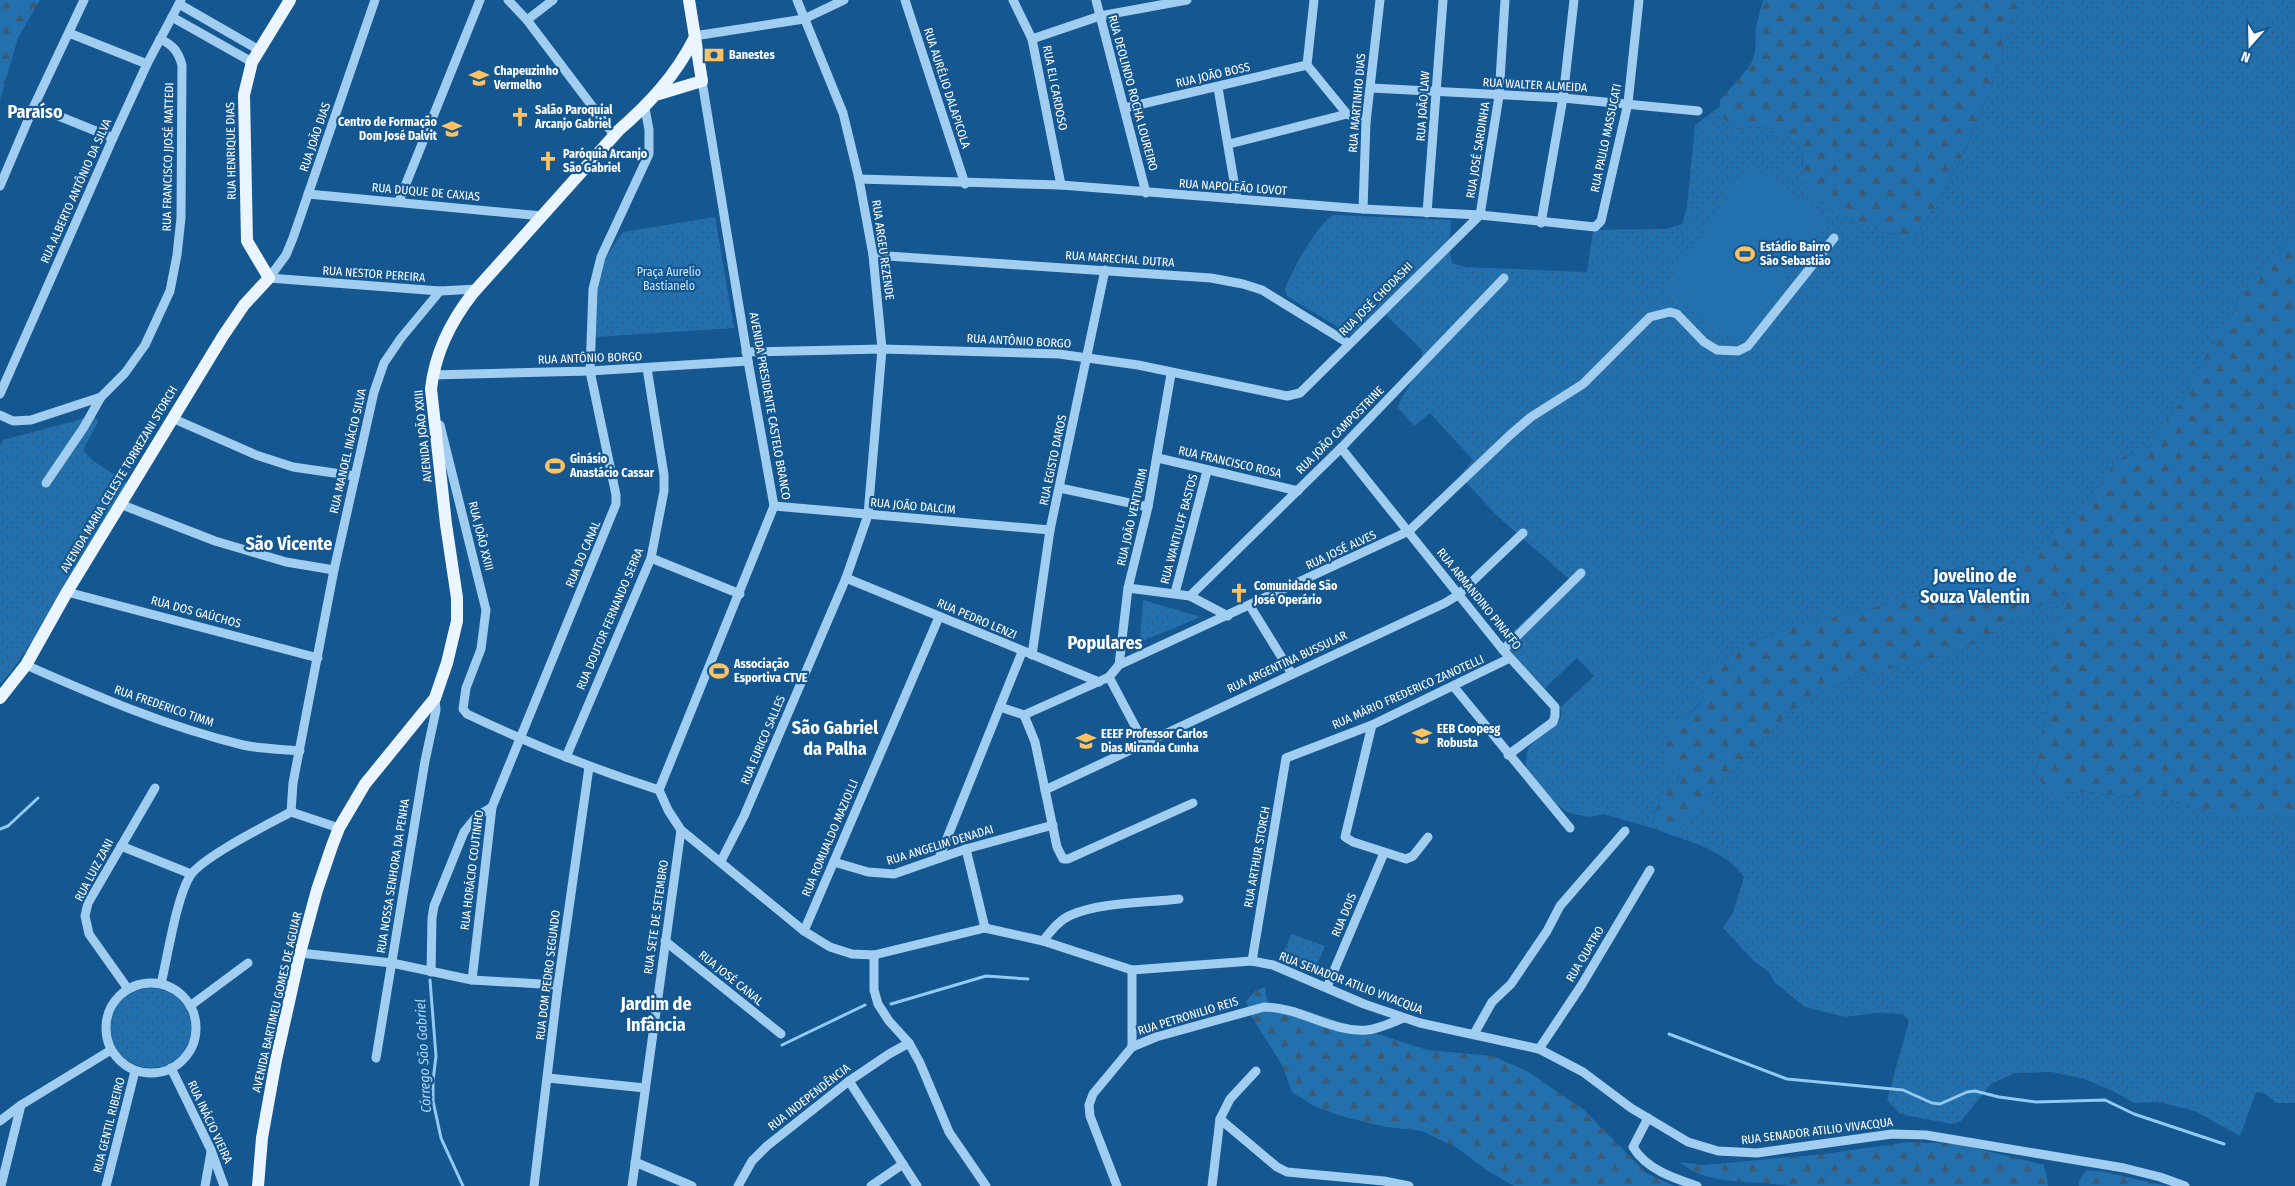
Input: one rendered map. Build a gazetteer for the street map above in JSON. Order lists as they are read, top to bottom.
{
  "streets": {
    "main road": [
      "RUA HENRIQUE DIAS",
      "AVENIDA PRESIDENTE CASTELO BRANCO",
      "AVENIDA JOÃO XXIII",
      "AVENIDA MARIA CELESTE TORREZANI STORCH",
      "AVENIDA BARTIMEU GOMES DE AGUIAR"
    ],
    "street": [
      "RUA JOÃO BOSS",
      "RUA WALTER ALMEIDA",
      "RUA AURÉLIO DALAPICOLA",
      "RUA ELI CARDOSO",
      "RUA DEOLINDO ROCHA LOUREIRO",
      "RUA MARTINHO DIAS",
      "RUA JOÃO LAW",
      "RUA JOÃO DIAS",
      "RUA PAULO MASSUCATI",
      "RUA JOSÉ SARDINHA",
      "RUA FRANCISCO JJOSÉ MATTEDI",
      "RUA NAPOLEÃO LOVOT",
      "RUA ALBERTO ANTÔNIO DA SILVA",
      "RUA DUQUE DE CAXIAS",
      "RUA ARGEU REZENDE",
      "RUA MARECHAL DUTRA",
      "RUA NESTOR PEREIRA",
      "RUA JOSÉ CHODASHI",
      "RUA ANTÔNIO BORGO",
      "RUA JOÃO CAMPOSTRINE",
      "RUA MANOEL INÁCIO SILVA",
      "RUA EGISTO DAROS",
      "RUA FRANCISCO ROSA",
      "RUA JOÃO DALCIM",
      "RUA JOÃO VENTURIM",
      "RUA WANTULFF BASTOS",
      "RUA JOÃO XXIII",
      "RUA JOSÉ ALVES",
      "RUA DO CANAL",
      "RUA ARMANDINO PINAFFO",
      "RUA DOS GAÚCHOS",
      "RUA DOUTOR FERNANDO SERRA",
      "RUA PEDRO LENZI",
      "RUA ARGENTINA BUSSULAR",
      "RUA MÁRIO FREDERICO ZANOTELLI",
      "RUA FREDERICO TIMM",
      "RUA EURICO SALLES",
      "RUA ROMUALDO MAZIOLLI",
      "RUA ANGELIM DENADAI",
      "RUA ARTHUR STORCH",
      "RUA LUIZ ZANI",
      "RUA HORÁCIO COUTINHO",
      "RUA NOSSA SENHORA DA PENHA",
      "RUA DOIS",
      "RUA SETE DE SETEMBRO",
      "RUA QUATRO",
      "RUA DOM PEDRO SEGUNDO",
      "RUA JOSÉ CANAL",
      "RUA SENADOR ATILIO VIVACQUA",
      "RUA PETRONILIO REIS",
      "RUA INDEPENDÊNCIA",
      "RUA INÁCIO VIEIRA",
      "RUA GENTIL RIBEIRO"
    ]
  },
  "crossings": [
    ["RUA JOÃO BOSS", "RUA DEOLINDO ROCHA LOUREIRO"],
    ["RUA WALTER ALMEIDA", "RUA MARTINHO DIAS"],
    ["RUA WALTER ALMEIDA", "RUA JOÃO LAW"],
    ["RUA WALTER ALMEIDA", "RUA PAULO MASSUCATI"],
    ["RUA WALTER ALMEIDA", "RUA JOSÉ SARDINHA"],
    ["RUA AURÉLIO DALAPICOLA", "RUA NAPOLEÃO LOVOT"],
    ["RUA ELI CARDOSO", "RUA NAPOLEÃO LOVOT"],
    ["RUA DEOLINDO ROCHA LOUREIRO", "RUA NAPOLEÃO LOVOT"],
    ["RUA MARTINHO DIAS", "RUA NAPOLEÃO LOVOT"],
    ["RUA JOÃO LAW", "RUA NAPOLEÃO LOVOT"],
    ["RUA JOÃO DIAS", "RUA HENRIQUE DIAS"],
    ["RUA JOÃO DIAS", "RUA DUQUE DE CAXIAS"],
    ["RUA JOÃO DIAS", "RUA NESTOR PEREIRA"],
    ["RUA JOÃO DIAS", "AVENIDA MARIA CELESTE TORREZANI STORCH"],
    ["RUA PAULO MASSUCATI", "RUA NAPOLEÃO LOVOT"],
    ["RUA JOSÉ SARDINHA", "RUA NAPOLEÃO LOVOT"],
    ["RUA JOSÉ SARDINHA", "RUA JOSÉ CHODASHI"],
    ["RUA HENRIQUE DIAS", "RUA NESTOR PEREIRA"],
    ["RUA HENRIQUE DIAS", "AVENIDA MARIA CELESTE TORREZANI STORCH"],
    ["RUA FRANCISCO JJOSÉ MATTEDI", "RUA ALBERTO ANTÔNIO DA SILVA"],
    ["RUA NAPOLEÃO LOVOT", "RUA ARGEU REZENDE"],
    ["RUA NAPOLEÃO LOVOT", "RUA JOSÉ CHODASHI"],
    ["RUA DUQUE DE CAXIAS", "AVENIDA JOÃO XXIII"],
    ["RUA ARGEU REZENDE", "RUA MARECHAL DUTRA"],
    ["RUA ARGEU REZENDE", "RUA ANTÔNIO BORGO"],
    ["RUA ARGEU REZENDE", "RUA JOÃO DALCIM"],
    ["RUA ARGEU REZENDE", "RUA EURICO SALLES"],
    ["RUA MARECHAL DUTRA", "RUA JOSÉ CHODASHI"],
    ["RUA MARECHAL DUTRA", "RUA EGISTO DAROS"],
    ["RUA NESTOR PEREIRA", "AVENIDA JOÃO XXIII"],
    ["RUA NESTOR PEREIRA", "RUA MANOEL INÁCIO SILVA"],
    ["RUA NESTOR PEREIRA", "AVENIDA MARIA CELESTE TORREZANI STORCH"],
    ["RUA JOSÉ CHODASHI", "RUA ANTÔNIO BORGO"],
    ["RUA ANTÔNIO BORGO", "AVENIDA PRESIDENTE CASTELO BRANCO"],
    ["RUA ANTÔNIO BORGO", "AVENIDA JOÃO XXIII"],
    ["RUA ANTÔNIO BORGO", "RUA EGISTO DAROS"],
    ["RUA ANTÔNIO BORGO", "RUA JOÃO VENTURIM"],
    ["RUA ANTÔNIO BORGO", "RUA DO CANAL"],
    ["RUA ANTÔNIO BORGO", "RUA DOUTOR FERNANDO SERRA"],
    ["AVENIDA PRESIDENTE CASTELO BRANCO", "AVENIDA JOÃO XXIII"],
    ["AVENIDA PRESIDENTE CASTELO BRANCO", "RUA JOÃO DALCIM"],
    ["AVENIDA PRESIDENTE CASTELO BRANCO", "RUA JOÃO XXIII"],
    ["AVENIDA PRESIDENTE CASTELO BRANCO", "RUA SENADOR ATILIO VIVACQUA"],
    ["RUA JOÃO CAMPOSTRINE", "RUA FRANCISCO ROSA"],
    ["RUA JOÃO CAMPOSTRINE", "RUA ARMANDINO PINAFFO"],
    ["AVENIDA JOÃO XXIII", "RUA JOÃO XXIII"],
    ["AVENIDA JOÃO XXIII", "RUA DO CANAL"],
    ["AVENIDA JOÃO XXIII", "RUA NOSSA SENHORA DA PENHA"],
    ["AVENIDA JOÃO XXIII", "AVENIDA BARTIMEU GOMES DE AGUIAR"],
    ["RUA MANOEL INÁCIO SILVA", "RUA DOS GAÚCHOS"],
    ["RUA MANOEL INÁCIO SILVA", "RUA FREDERICO TIMM"],
    ["RUA EGISTO DAROS", "RUA JOÃO DALCIM"],
    ["RUA EGISTO DAROS", "RUA PEDRO LENZI"],
    ["RUA FRANCISCO ROSA", "RUA JOÃO VENTURIM"],
    ["RUA FRANCISCO ROSA", "RUA WANTULFF BASTOS"],
    ["AVENIDA MARIA CELESTE TORREZANI STORCH", "RUA DOS GAÚCHOS"],
    ["AVENIDA MARIA CELESTE TORREZANI STORCH", "RUA FREDERICO TIMM"],
    ["RUA JOÃO DALCIM", "RUA EURICO SALLES"],
    ["RUA JOÃO VENTURIM", "RUA JOSÉ ALVES"],
    ["RUA JOÃO XXIII", "RUA DO CANAL"],
    ["RUA JOÃO XXIII", "RUA DOUTOR FERNANDO SERRA"],
    ["RUA JOÃO XXIII", "RUA HORÁCIO COUTINHO"],
    ["RUA JOÃO XXIII", "RUA DOM PEDRO SEGUNDO"],
    ["RUA JOÃO XXIII", "RUA SENADOR ATILIO VIVACQUA"],
    ["RUA JOSÉ ALVES", "RUA ARMANDINO PINAFFO"],
    ["RUA JOSÉ ALVES", "RUA PEDRO LENZI"],
    ["RUA DO CANAL", "RUA HORÁCIO COUTINHO"],
    ["RUA ARMANDINO PINAFFO", "RUA ARGENTINA BUSSULAR"],
    ["RUA ARMANDINO PINAFFO", "RUA MÁRIO FREDERICO ZANOTELLI"],
    ["RUA PEDRO LENZI", "RUA EURICO SALLES"],
    ["RUA PEDRO LENZI", "RUA ROMUALDO MAZIOLLI"],
    ["RUA MÁRIO FREDERICO ZANOTELLI", "RUA ARTHUR STORCH"],
    ["RUA EURICO SALLES", "RUA SENADOR ATILIO VIVACQUA"],
    ["RUA ROMUALDO MAZIOLLI", "RUA ANGELIM DENADAI"],
    ["RUA ROMUALDO MAZIOLLI", "RUA SENADOR ATILIO VIVACQUA"],
    ["RUA ARTHUR STORCH", "RUA SENADOR ATILIO VIVACQUA"],
    ["RUA LUIZ ZANI", "RUA INÁCIO VIEIRA"],
    ["RUA LUIZ ZANI", "RUA GENTIL RIBEIRO"],
    ["RUA DOIS", "RUA SENADOR ATILIO VIVACQUA"],
    ["RUA SETE DE SETEMBRO", "RUA JOSÉ CANAL"],
    ["RUA SETE DE SETEMBRO", "RUA SENADOR ATILIO VIVACQUA"],
    ["RUA QUATRO", "RUA SENADOR ATILIO VIVACQUA"],
    ["RUA SENADOR ATILIO VIVACQUA", "RUA PETRONILIO REIS"],
    ["RUA INÁCIO VIEIRA", "RUA GENTIL RIBEIRO"]
  ],
  "districts": [
    "Paraíso",
    "São Vicente",
    "Jovelino de Souza Valentin",
    "Populares",
    "São Gabriel da Palha",
    "Jardim de Infância"
  ],
  "water": ["Córrego São Gabriel"],
  "parks": ["Praça Aurelio Bastianelo"],
  "places": {
    "bank": ["Banestes"],
    "school or university": [
      "Chapeuzinho Vermelho",
      "Centro de Formação Dom José Dalvit",
      "EEB Coopesg Robusta",
      "EEEF Professor Carlos Dias Miranda Cunha"
    ],
    "church": ["Salão Paroquial Arcanjo Gabriel", "Paróquia Arcanjo São Gabriel", "Comunidade São José Operário"],
    "sports": ["Estádio Bairro São Sebastião", "Ginásio Anastácio Cassar", "Associação Esportiva CTVE"]
  },
  "north": "bottom"
}
